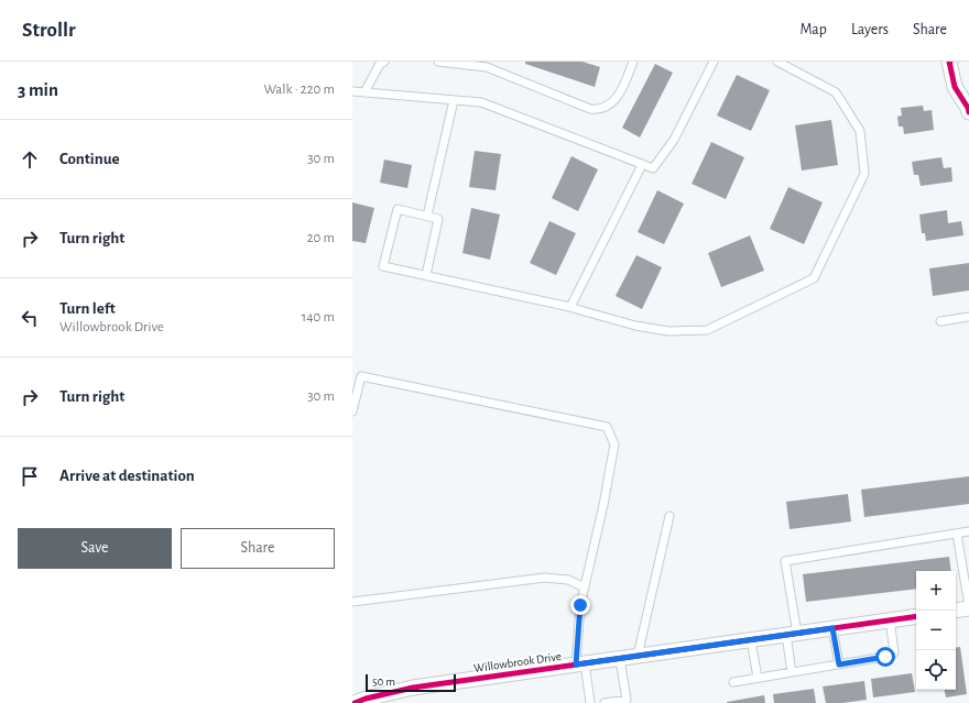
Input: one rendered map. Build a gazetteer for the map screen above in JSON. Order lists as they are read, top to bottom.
{
  "streets": {
    "street": ["Willowbrook Drive"]
  },
  "scale_bar": "50 m",
  "page": {
    "header": "Strollr",
    "nav": ["Map", "Layers", "Share"],
    "heading": ["3 min", "Walk · 220 m"],
    "list": [
      ["Continue", "30 m"],
      ["Turn right", "20 m"],
      ["Turn left", "Willowbrook Drive", "140 m"],
      ["Turn right", "30 m"],
      "Arrive at destination"
    ],
    "buttons": ["Save", "Share"],
    "map_buttons": ["+", "−"],
    "scale": "50 m"
  }
}
